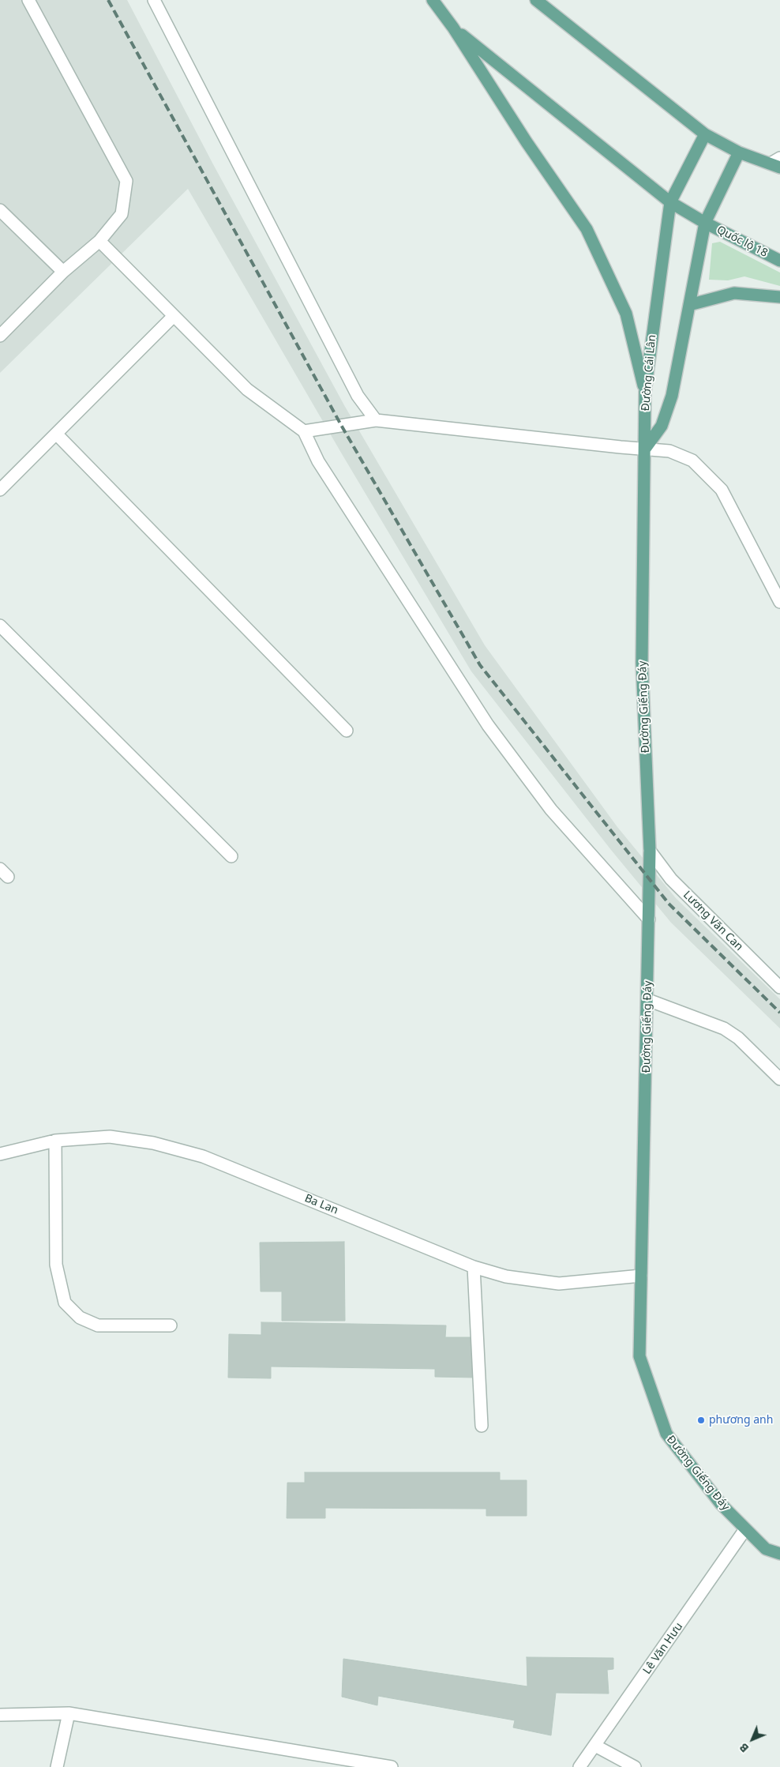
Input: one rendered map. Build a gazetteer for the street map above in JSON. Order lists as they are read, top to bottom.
{
  "streets": {
    "main road": ["Quốc lộ 18", "Đường Cái Lân", "Đường Giếng Đáy"],
    "street": ["Lương Văn Can", "Ba Lan", "Lê Văn Hưu"]
  },
  "crossings": [
    ["Quốc lộ 18", "Đường Cái Lân"],
    ["Đường Cái Lân", "Đường Giếng Đáy"],
    ["Đường Giếng Đáy", "Lương Văn Can"],
    ["Đường Giếng Đáy", "Ba Lan"],
    ["Đường Giếng Đáy", "Lê Văn Hưu"]
  ],
  "places": ["phương anh"],
  "north": "bottom left"
}
